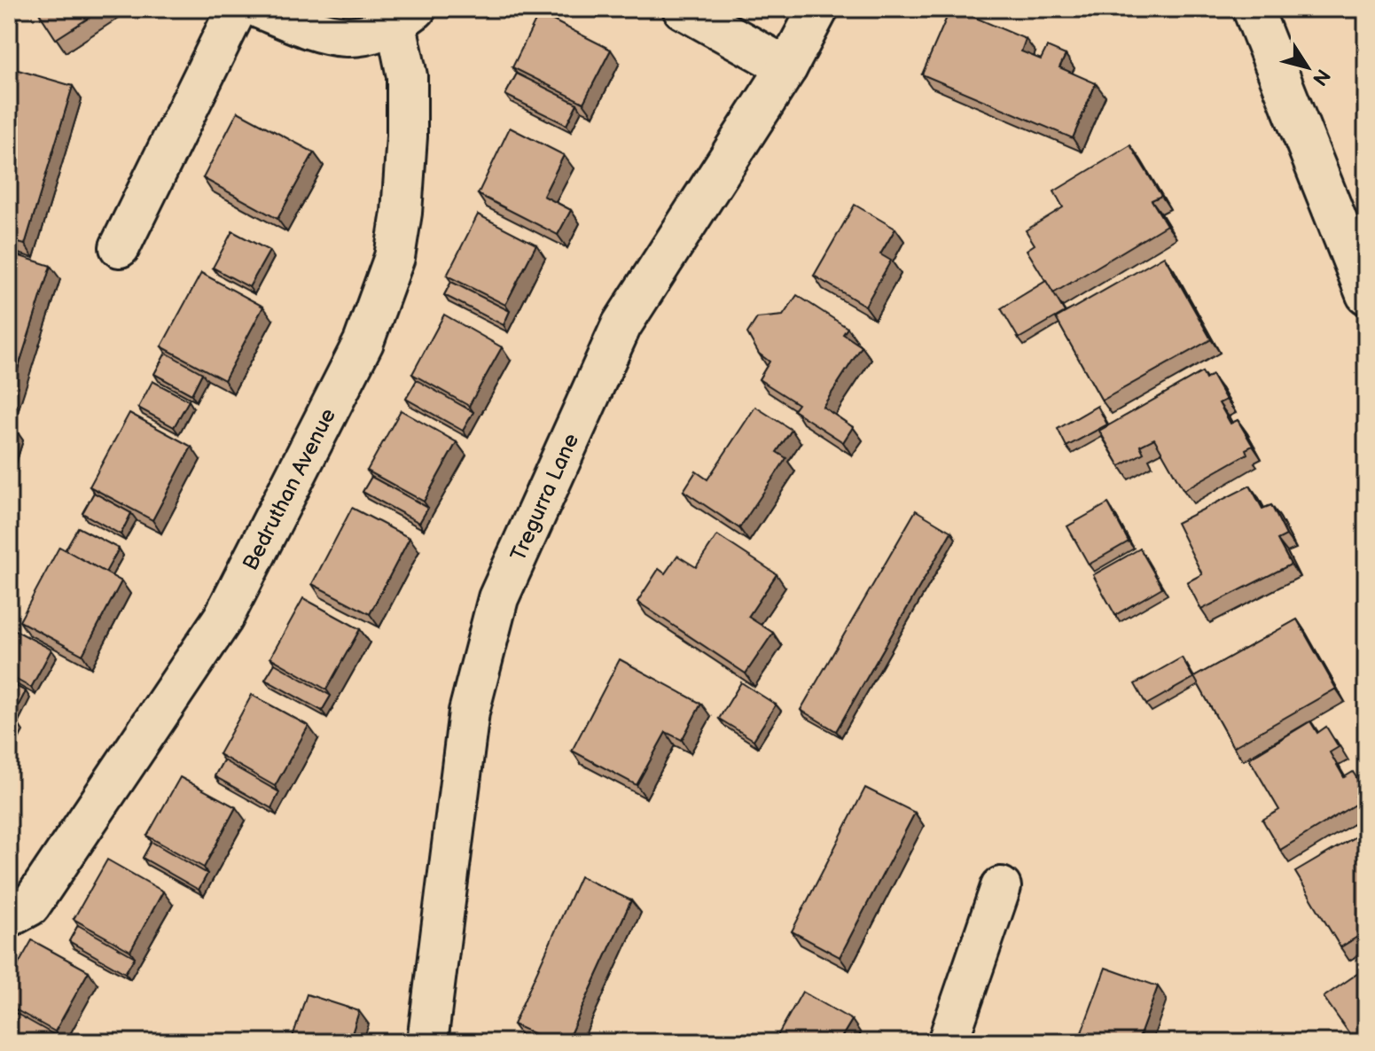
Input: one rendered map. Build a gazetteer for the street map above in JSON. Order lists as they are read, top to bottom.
{
  "streets": {
    "street": ["Bedruthan Avenue", "Tregurra Lane"]
  },
  "north": "bottom right"
}
